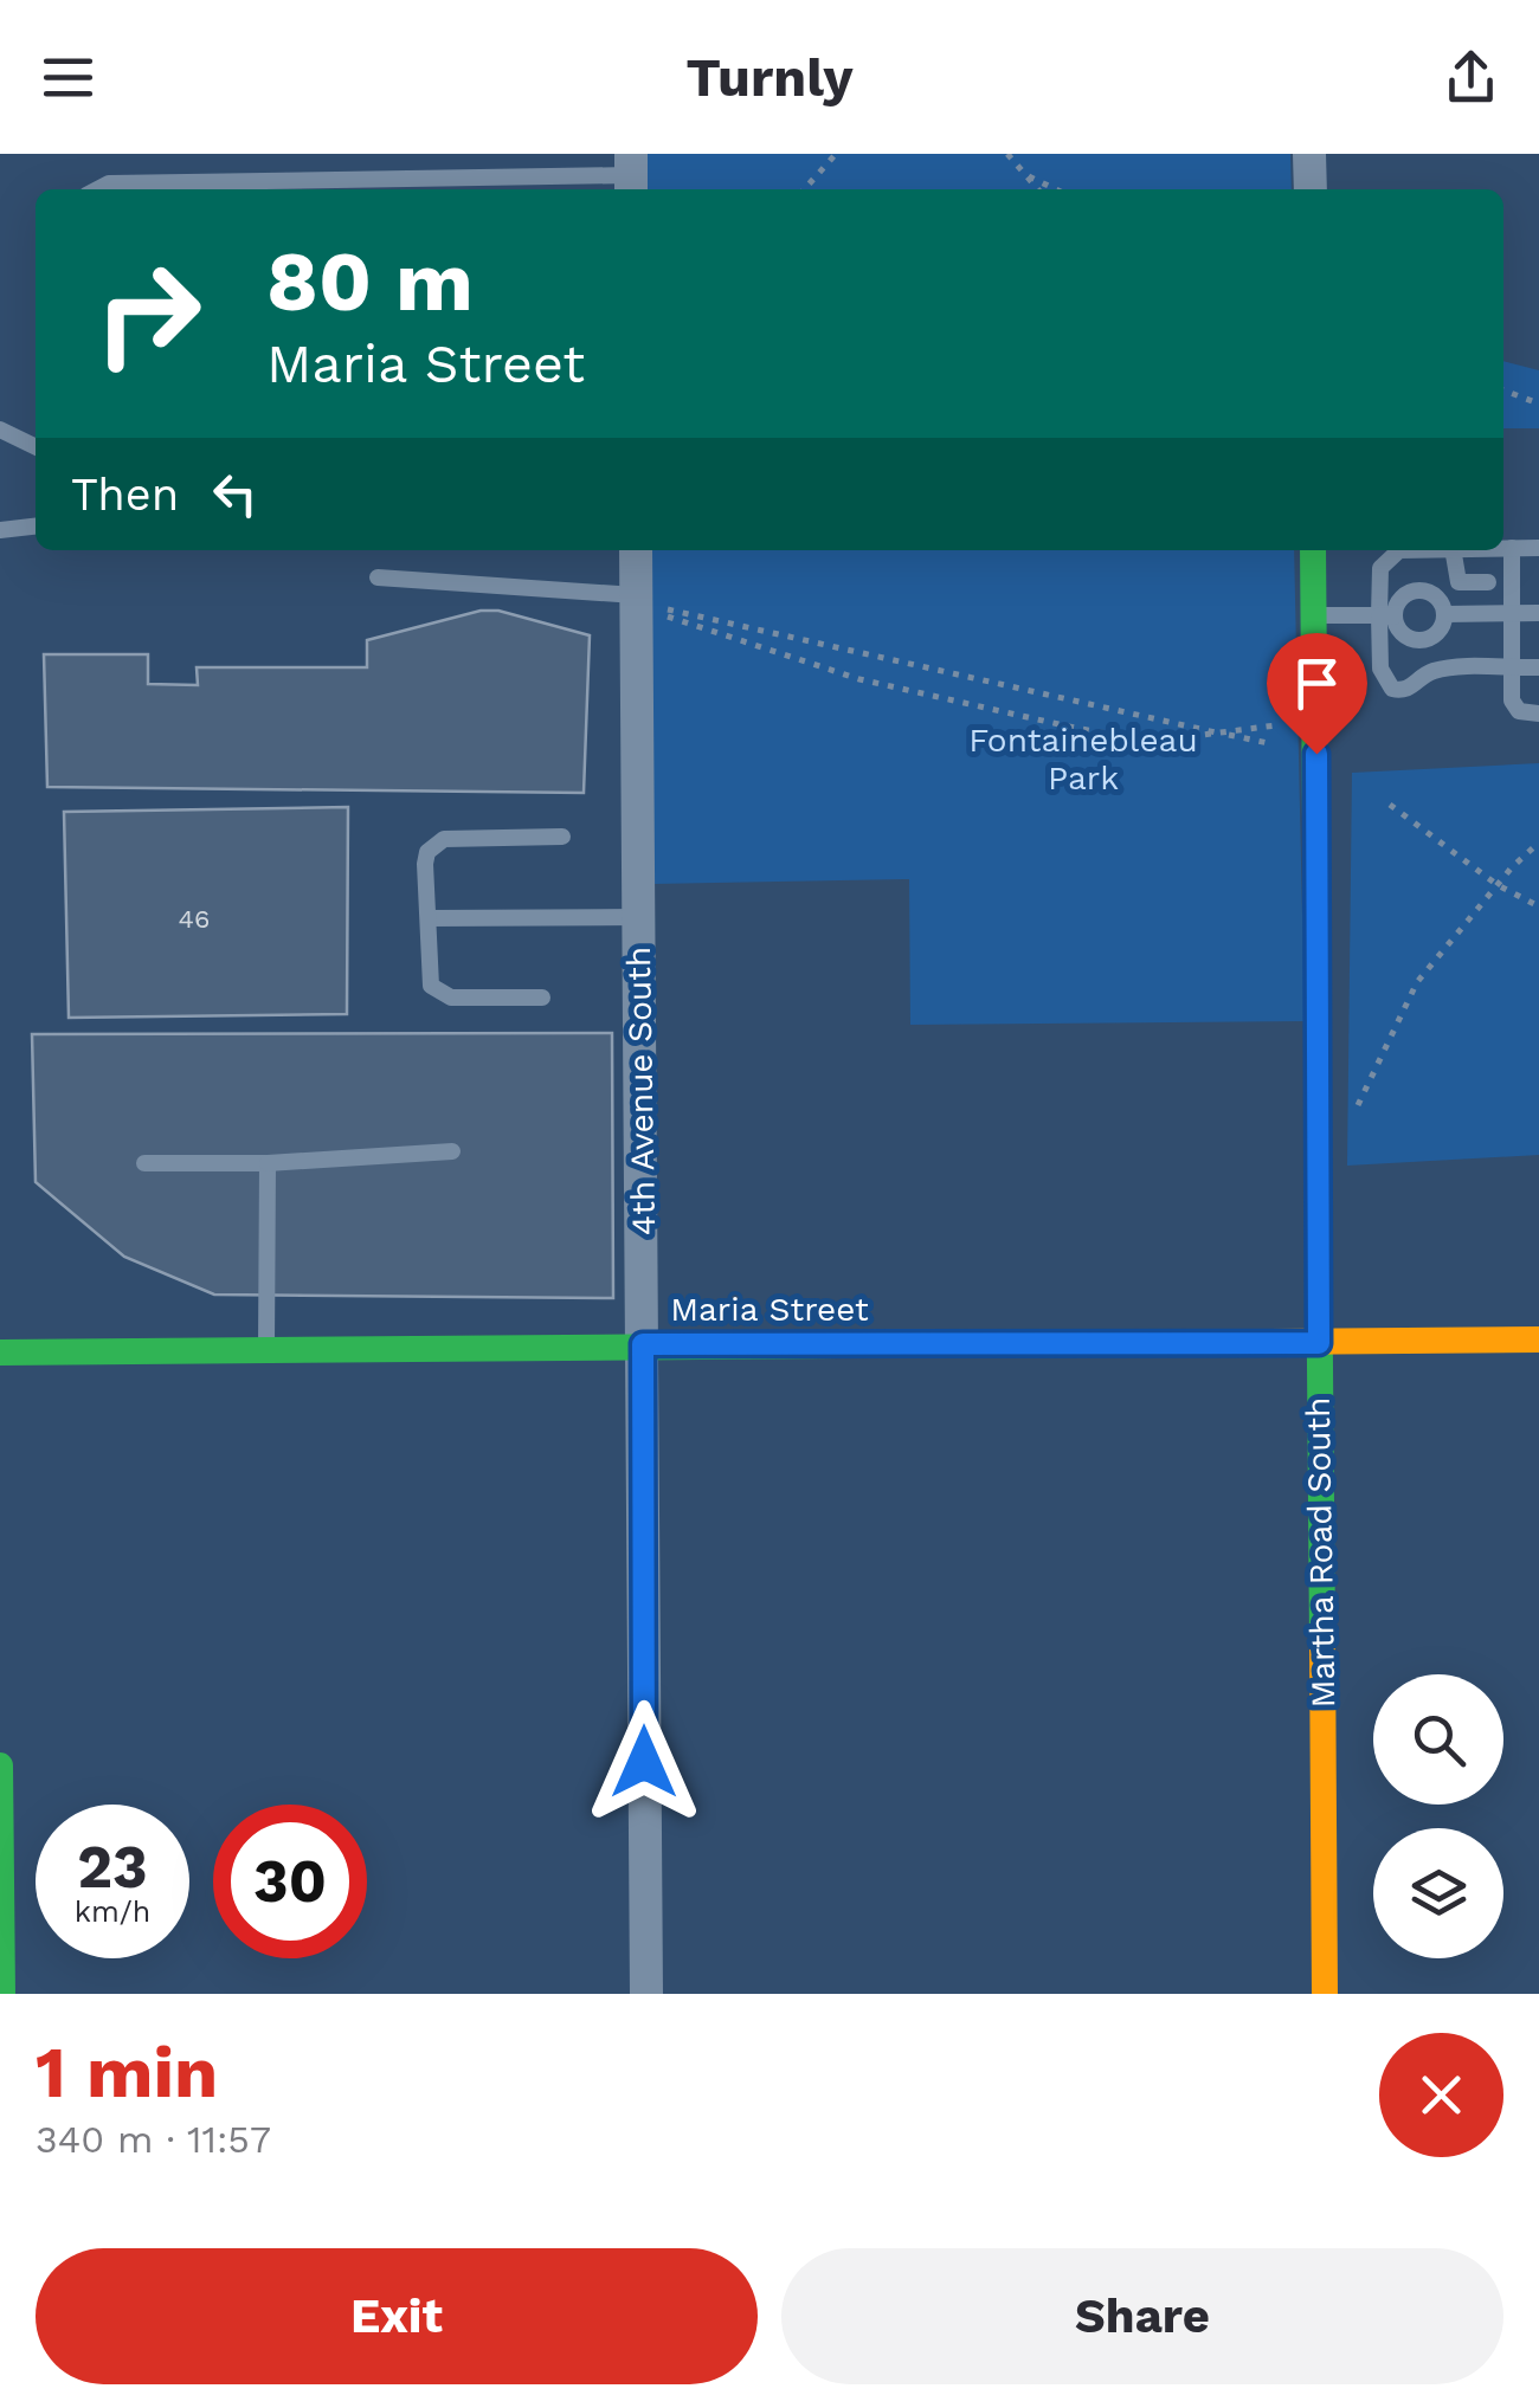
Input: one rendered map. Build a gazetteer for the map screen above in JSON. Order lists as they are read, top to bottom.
{
  "streets": {
    "street": ["4th Avenue South", "Maria Street", "Martha Road South"]
  },
  "crossings": [
    ["4th Avenue South", "Maria Street"],
    ["Maria Street", "Martha Road South"]
  ],
  "parks": ["Fontainebleau Park"],
  "house_numbers": ["46"],
  "page": {
    "header": "Turnly",
    "turn": ["80 m", "Maria Street"],
    "then": "Then",
    "speed": "23 km/h",
    "limit": "30",
    "heading": ["1 min", "340 m · 11:57"],
    "buttons": ["Exit", "Share"]
  }
}
